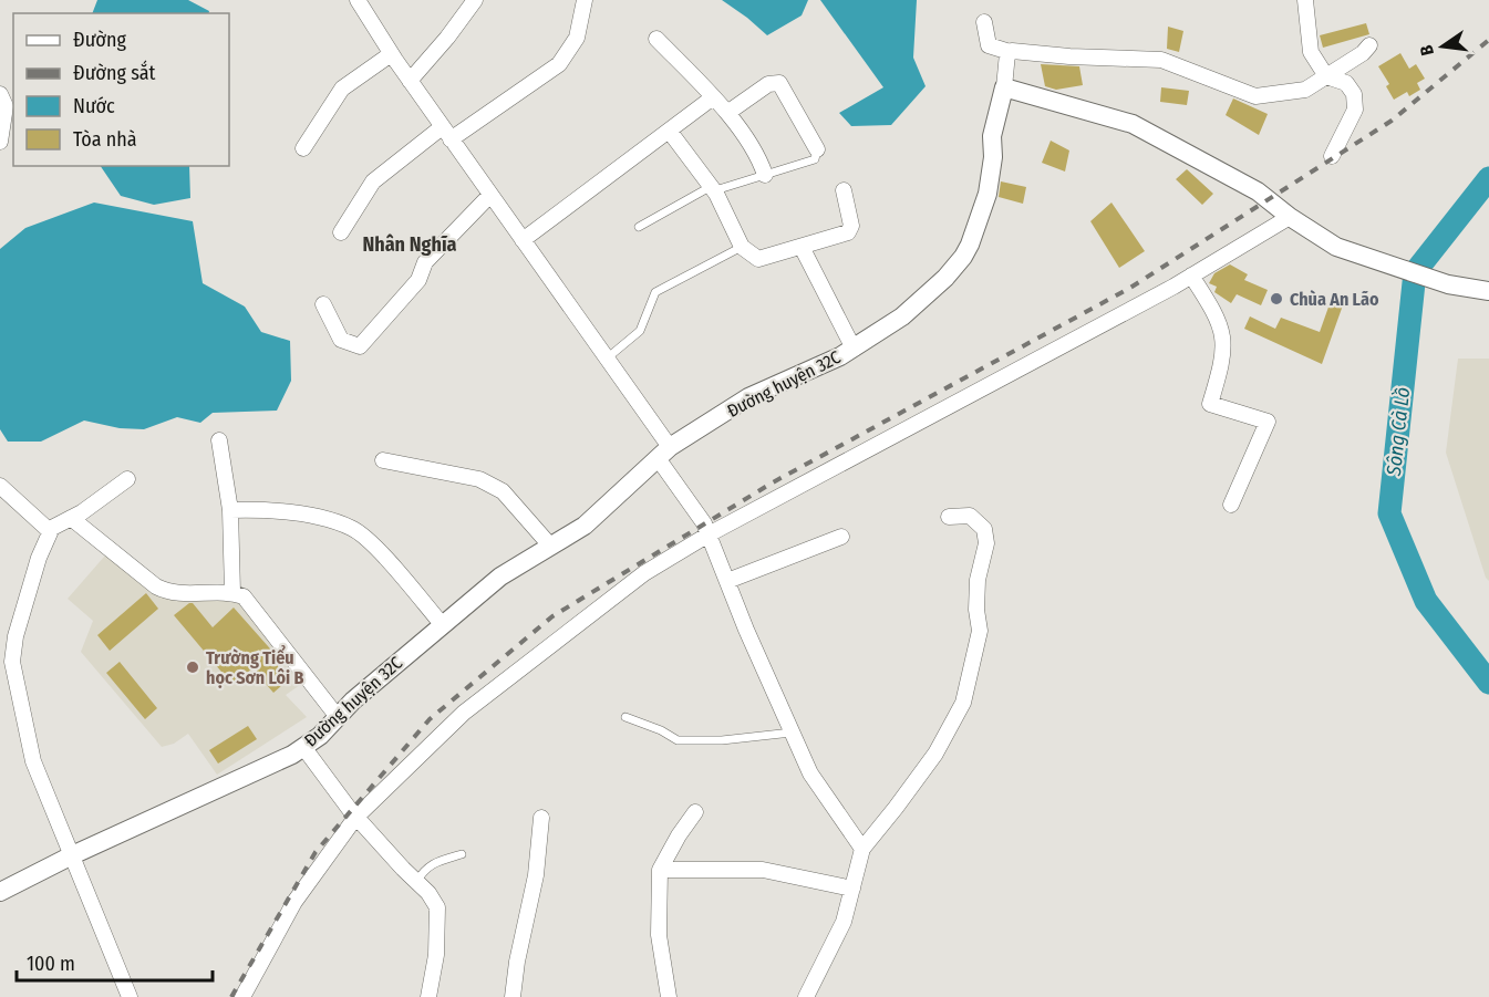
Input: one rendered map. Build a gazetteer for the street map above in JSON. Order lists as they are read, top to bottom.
{
  "streets": {
    "street": ["Đường huyện 32C"]
  },
  "districts": ["Nhân Nghĩa"],
  "water": ["Sông Cà Lồ"],
  "places": ["Chùa An Lão", "Trường Tiểu học Sơn Lôi B"],
  "legend": [
    "Đường",
    "Đường sắt",
    "Nước",
    "Tòa nhà"
  ],
  "scale_bar": "100 m",
  "north": "left"
}
